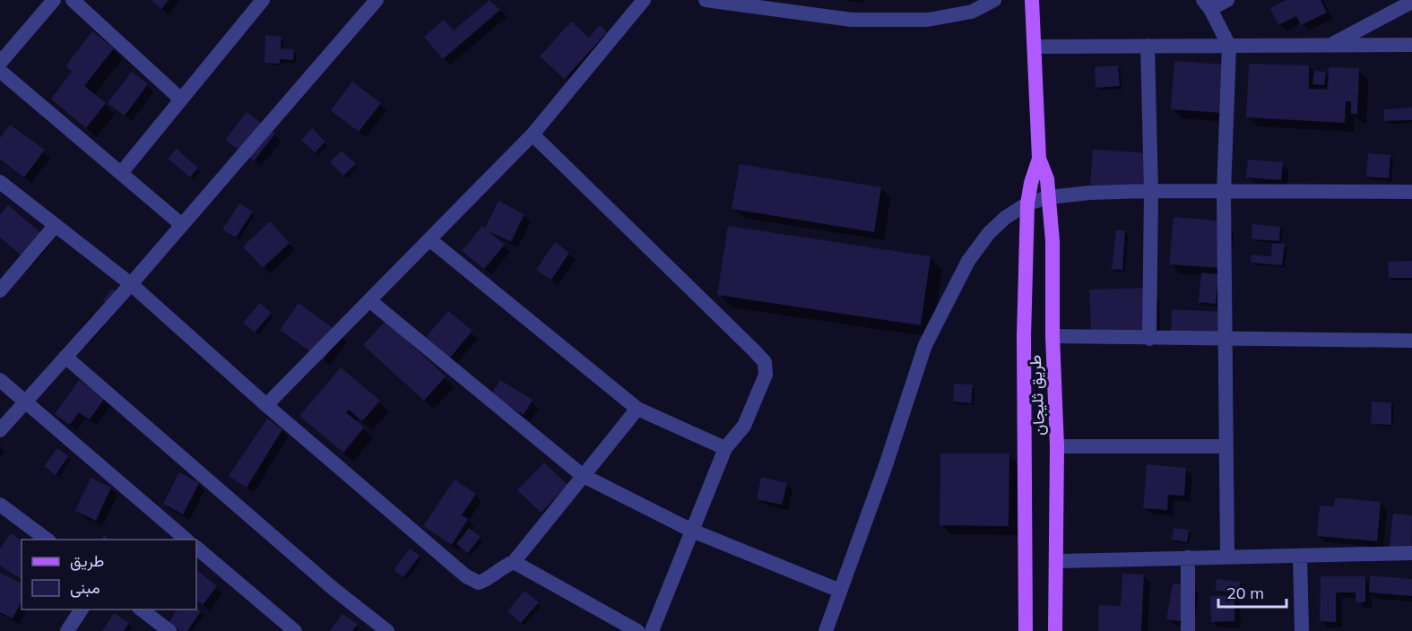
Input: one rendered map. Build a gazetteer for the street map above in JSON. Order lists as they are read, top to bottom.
{
  "streets": {
    "main road": ["طريق ثليجان"]
  },
  "legend": ["طريق", "مبنى"],
  "scale_bar": "20 m"
}
